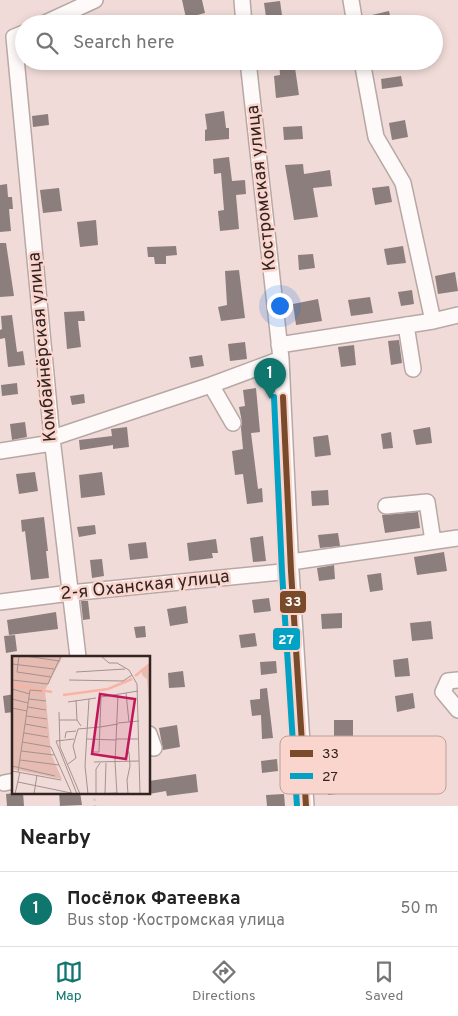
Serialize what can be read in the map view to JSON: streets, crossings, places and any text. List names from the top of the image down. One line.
{"streets":{"street":["Костромская улица","Комбайнёрская улица","2-я Оханская улица"]},"crossings":[["Костромская улица","2-я Оханская улица"],["Комбайнёрская улица","2-я Оханская улица"]],"lines":["transit line 33","transit line 27"],"legend":["33","27"],"page":{"search":"Search here","pins":"1","heading":"Nearby","list":[{"mark":"1","name":"Посёлок Фатеевка","note":"Bus stop · Костромская улица","value":"50 m"}],"nav":["Map","Directions","Saved"]}}
